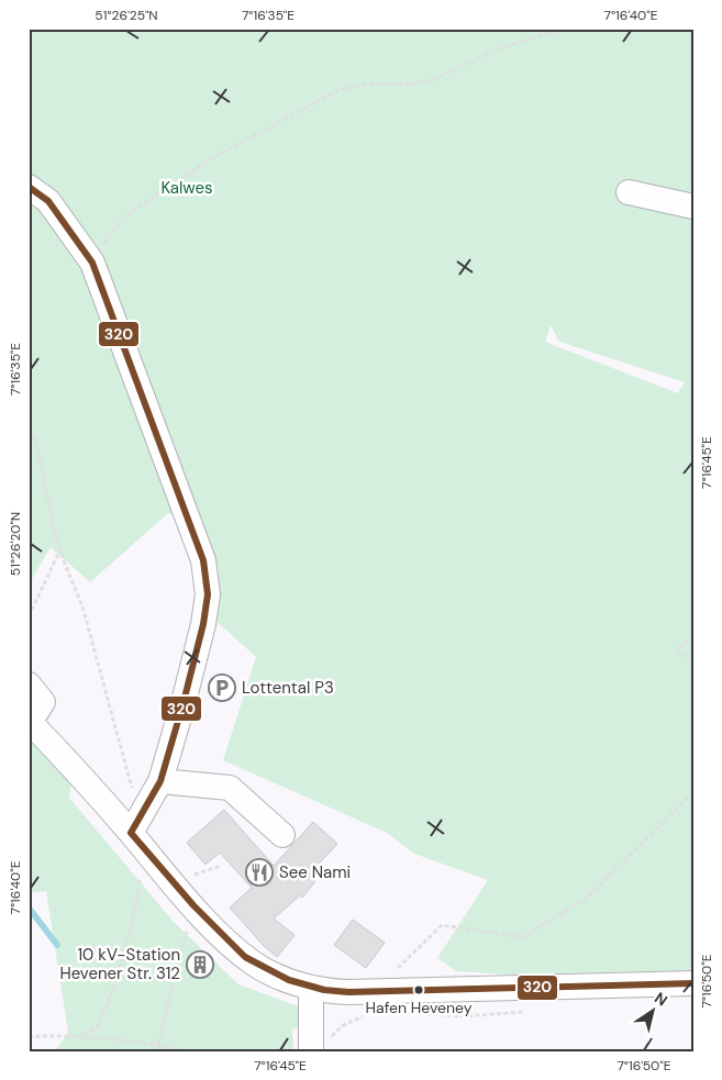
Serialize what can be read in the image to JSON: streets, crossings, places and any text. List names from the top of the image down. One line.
{"parks":["Kalwes"],"places":{"parking":["Lottental P3"],"restaurant":["See Nami"],"building":["10 kV-Station Hevener Str. 312"],"other":["Hafen Heveney"]},"lines":["transit line 320"],"north":"top right","coordinates":["51°26'25\"N","7°16'35\"E","7°16'40\"E","7°16'45\"E","51°26'20\"N","7°16'50\"E"]}
